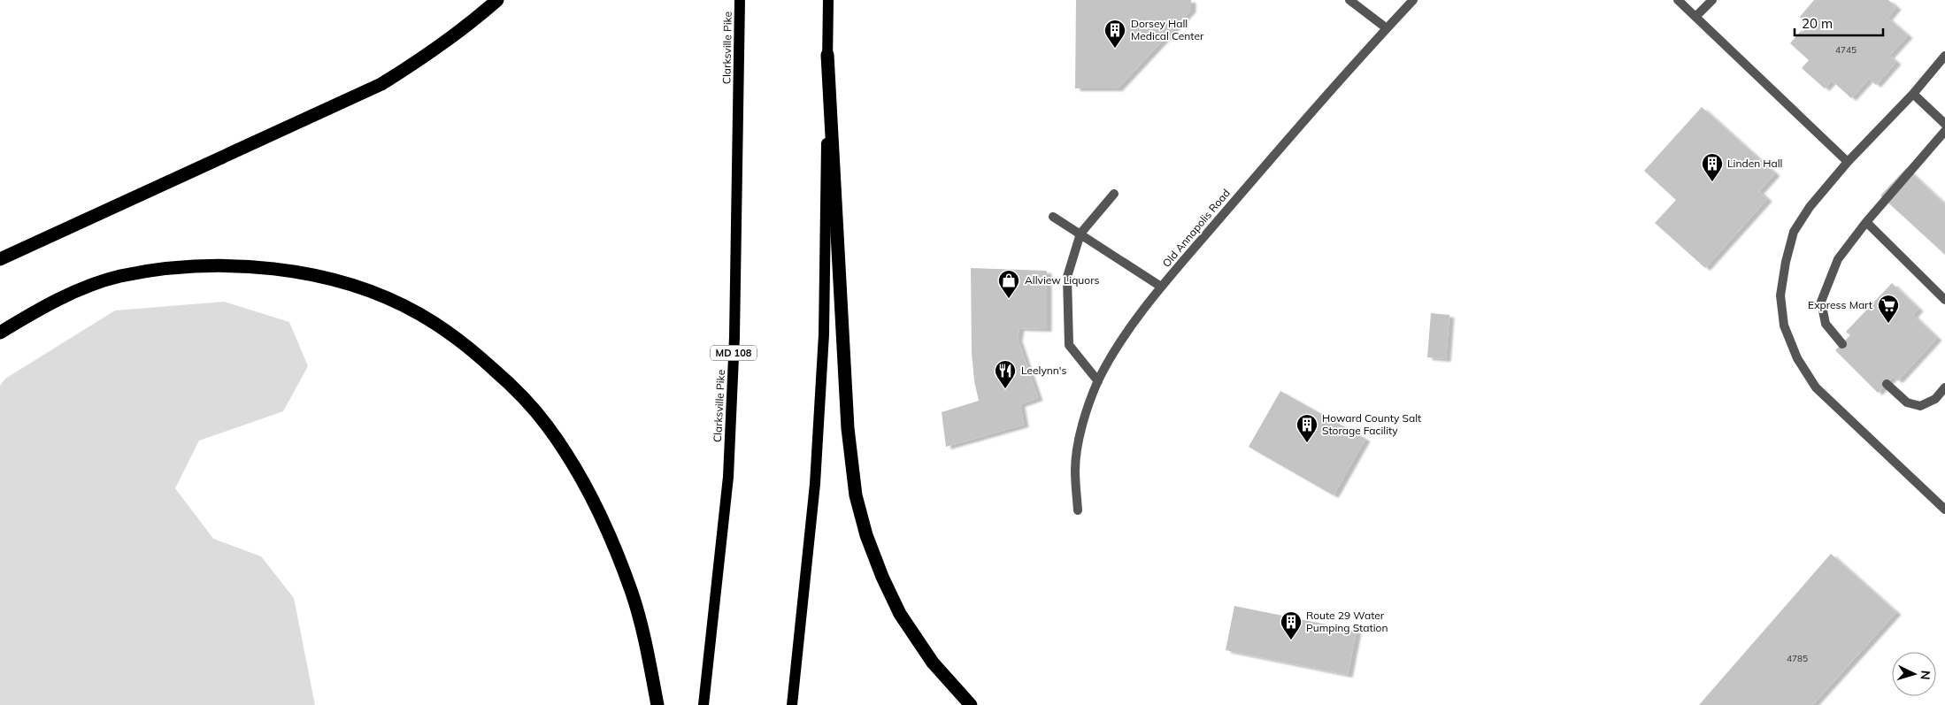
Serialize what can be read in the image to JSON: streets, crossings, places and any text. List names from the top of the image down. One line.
{"streets":{"main road":["Clarksville Pike","MD 108"],"street":["Old Annapolis Road"]},"places":{"building":["Dorsey Hall Medical Center","Linden Hall","Howard County Salt Storage Facility","Route 29 Water Pumping Station"],"shop":["Allview Liquors"],"supermarket":["Express Mart"],"restaurant":["Leelynn's"]},"house_numbers":["4745","4785"],"scale_bar":"20 m","north":"right"}
